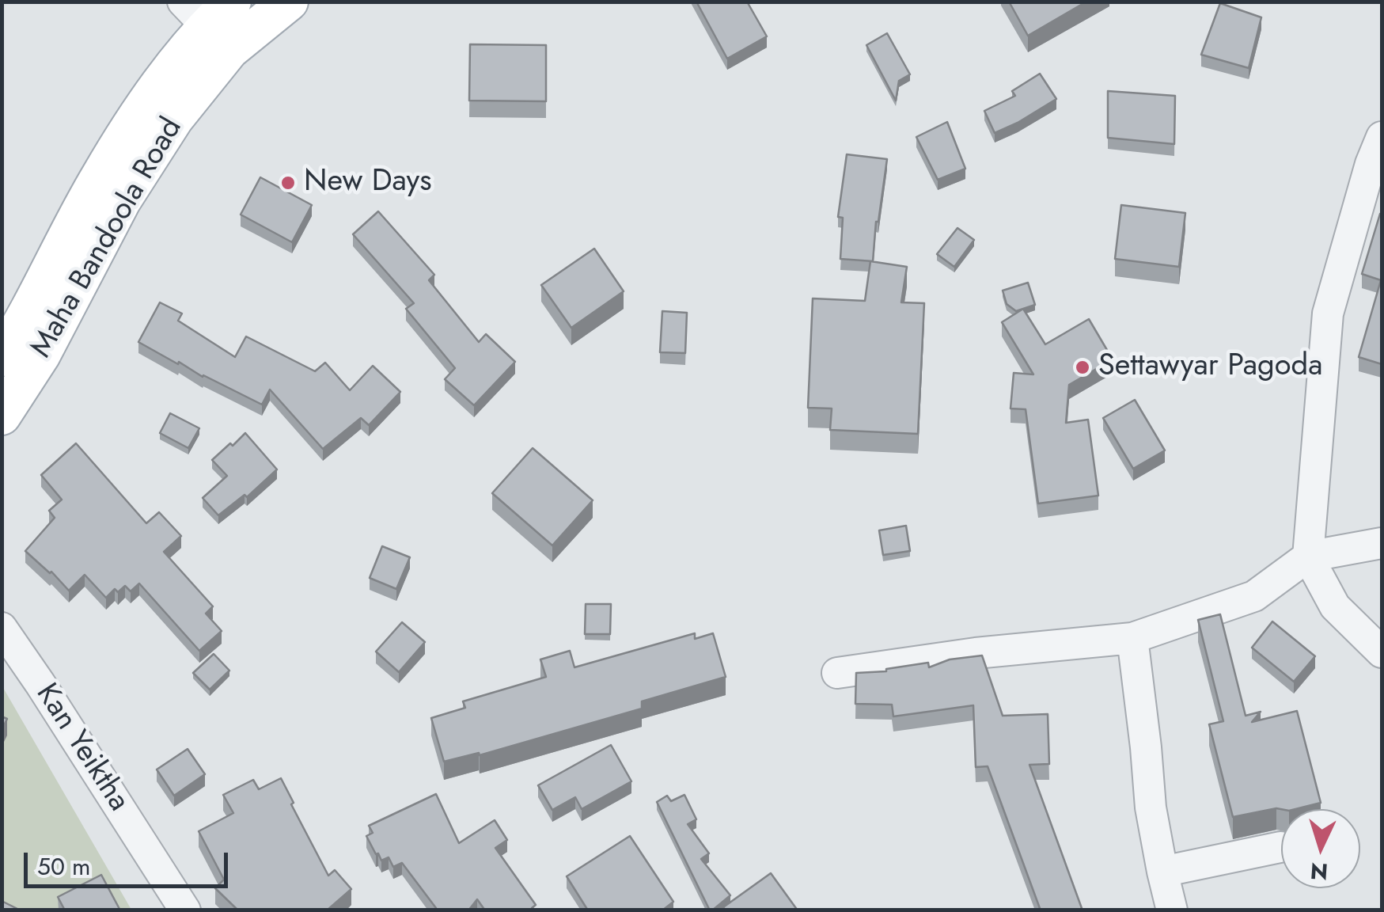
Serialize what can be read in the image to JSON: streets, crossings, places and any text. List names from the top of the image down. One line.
{"streets":{"main road":["Maha Bandoola Road"],"street":["Kan Yeiktha"]},"places":["New Days","Settawyar Pagoda"],"scale_bar":"50 m","north":"bottom"}
